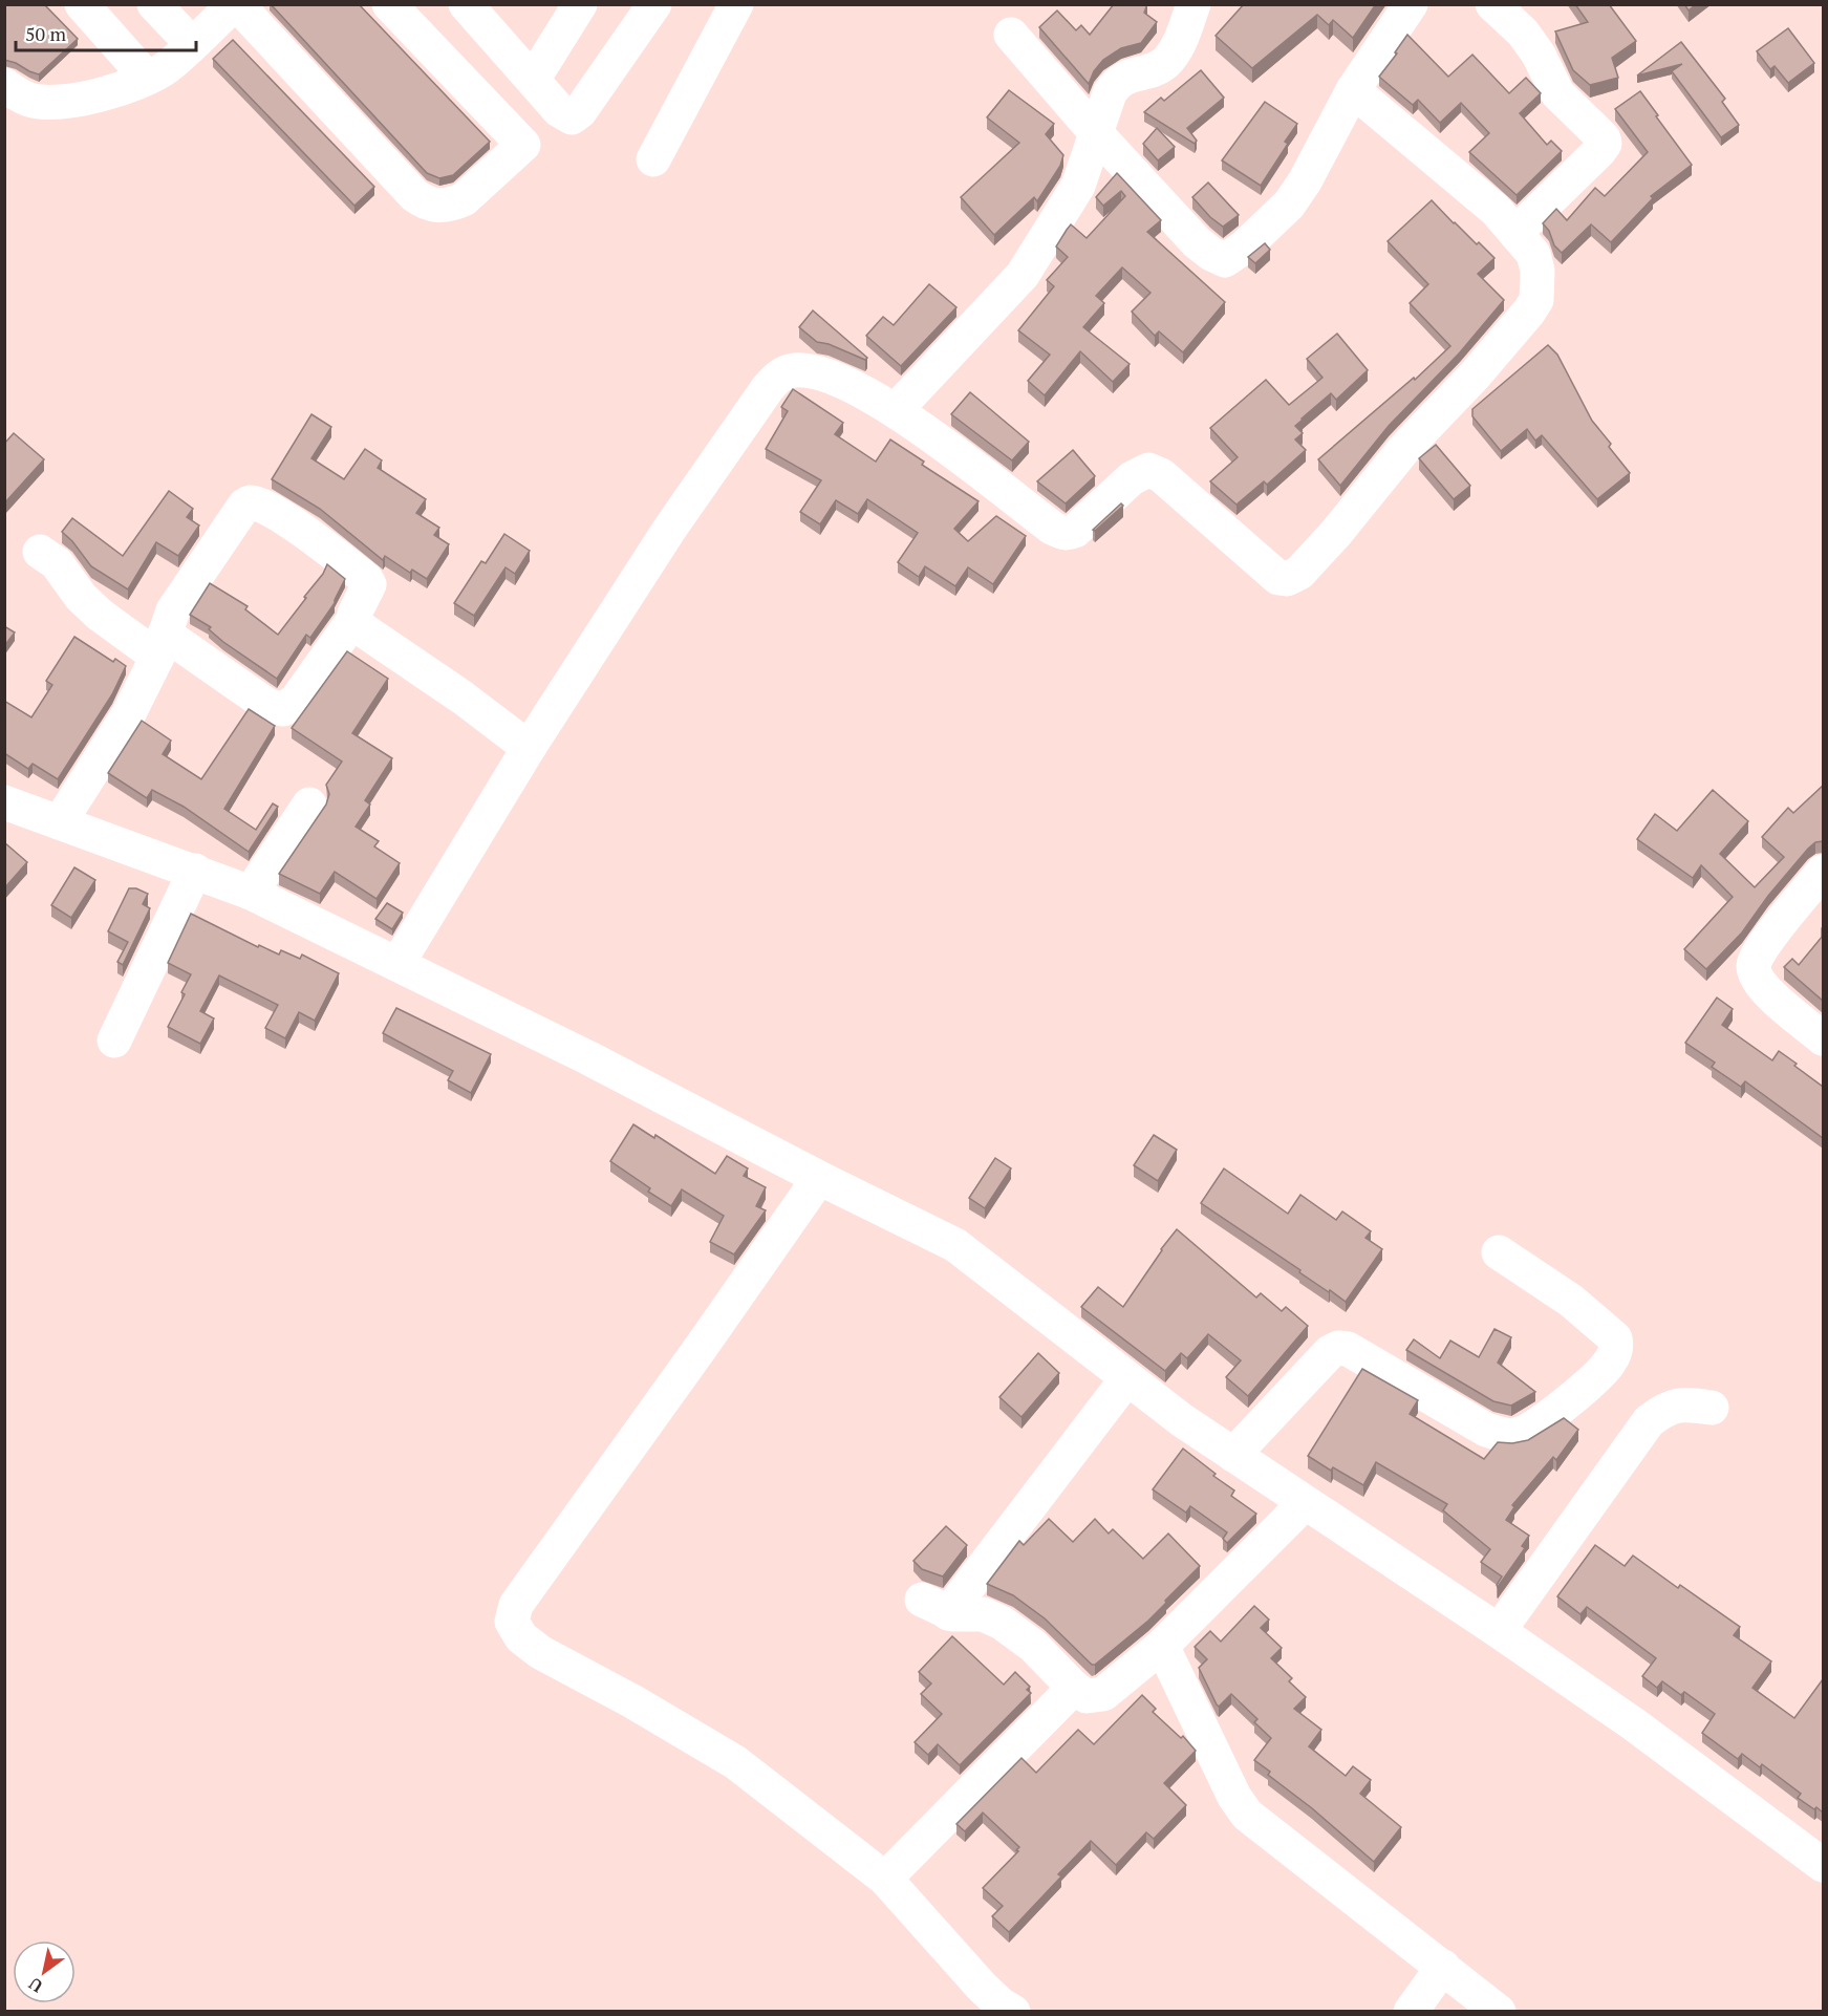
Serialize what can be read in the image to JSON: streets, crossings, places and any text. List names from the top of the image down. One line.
{"scale_bar":"50 m","north":"bottom left"}
